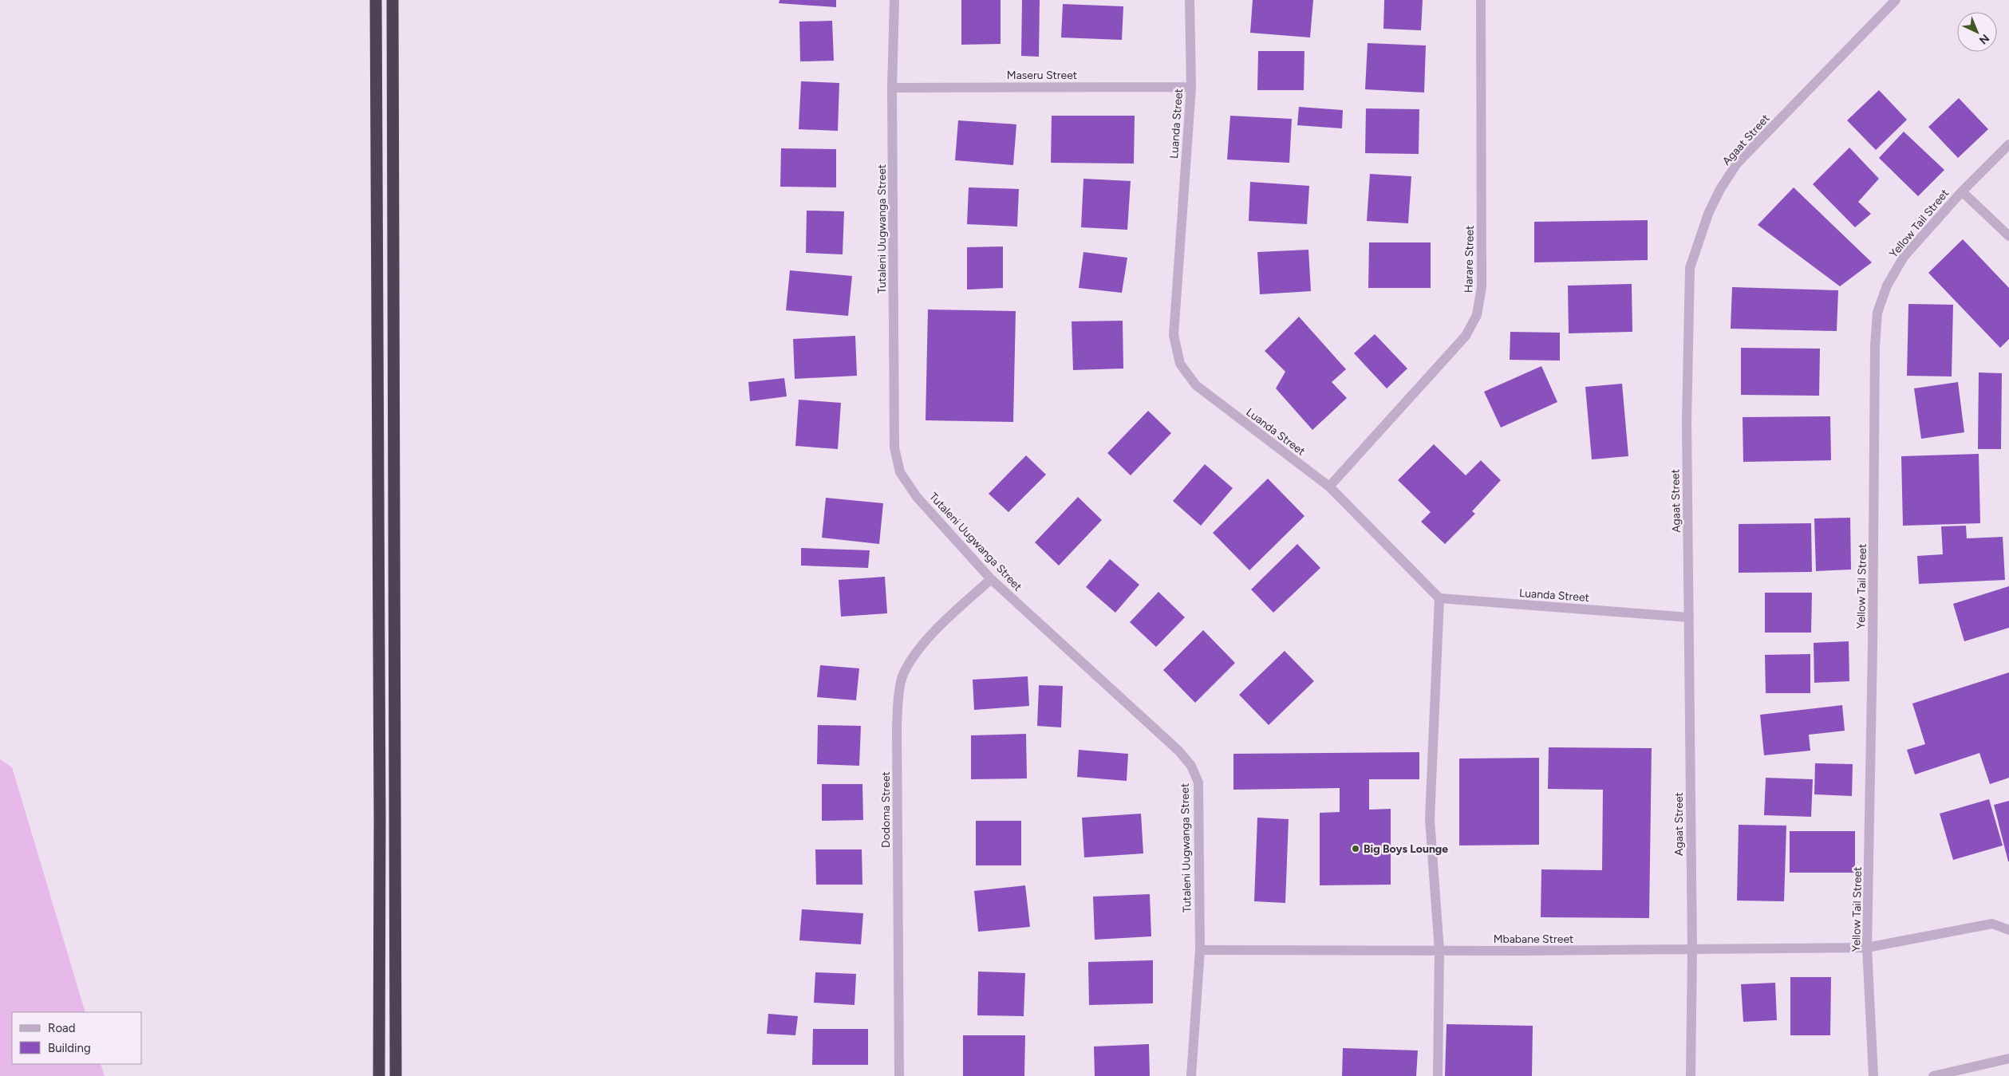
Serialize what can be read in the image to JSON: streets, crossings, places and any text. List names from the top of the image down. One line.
{"streets":{"street":["Maseru Street","Luanda Street","Agaat Street","Yellow Tail Street","Tutaleni Uugwanga Street","Harare Street","Dodoma Street","Mbabane Street"]},"crossings":[["Maseru Street","Luanda Street"],["Maseru Street","Tutaleni Uugwanga Street"],["Luanda Street","Agaat Street"],["Luanda Street","Harare Street"],["Agaat Street","Mbabane Street"],["Yellow Tail Street","Mbabane Street"],["Tutaleni Uugwanga Street","Dodoma Street"],["Tutaleni Uugwanga Street","Mbabane Street"]],"places":["Big Boys Lounge"],"legend":["Road","Building"],"north":"bottom right"}
